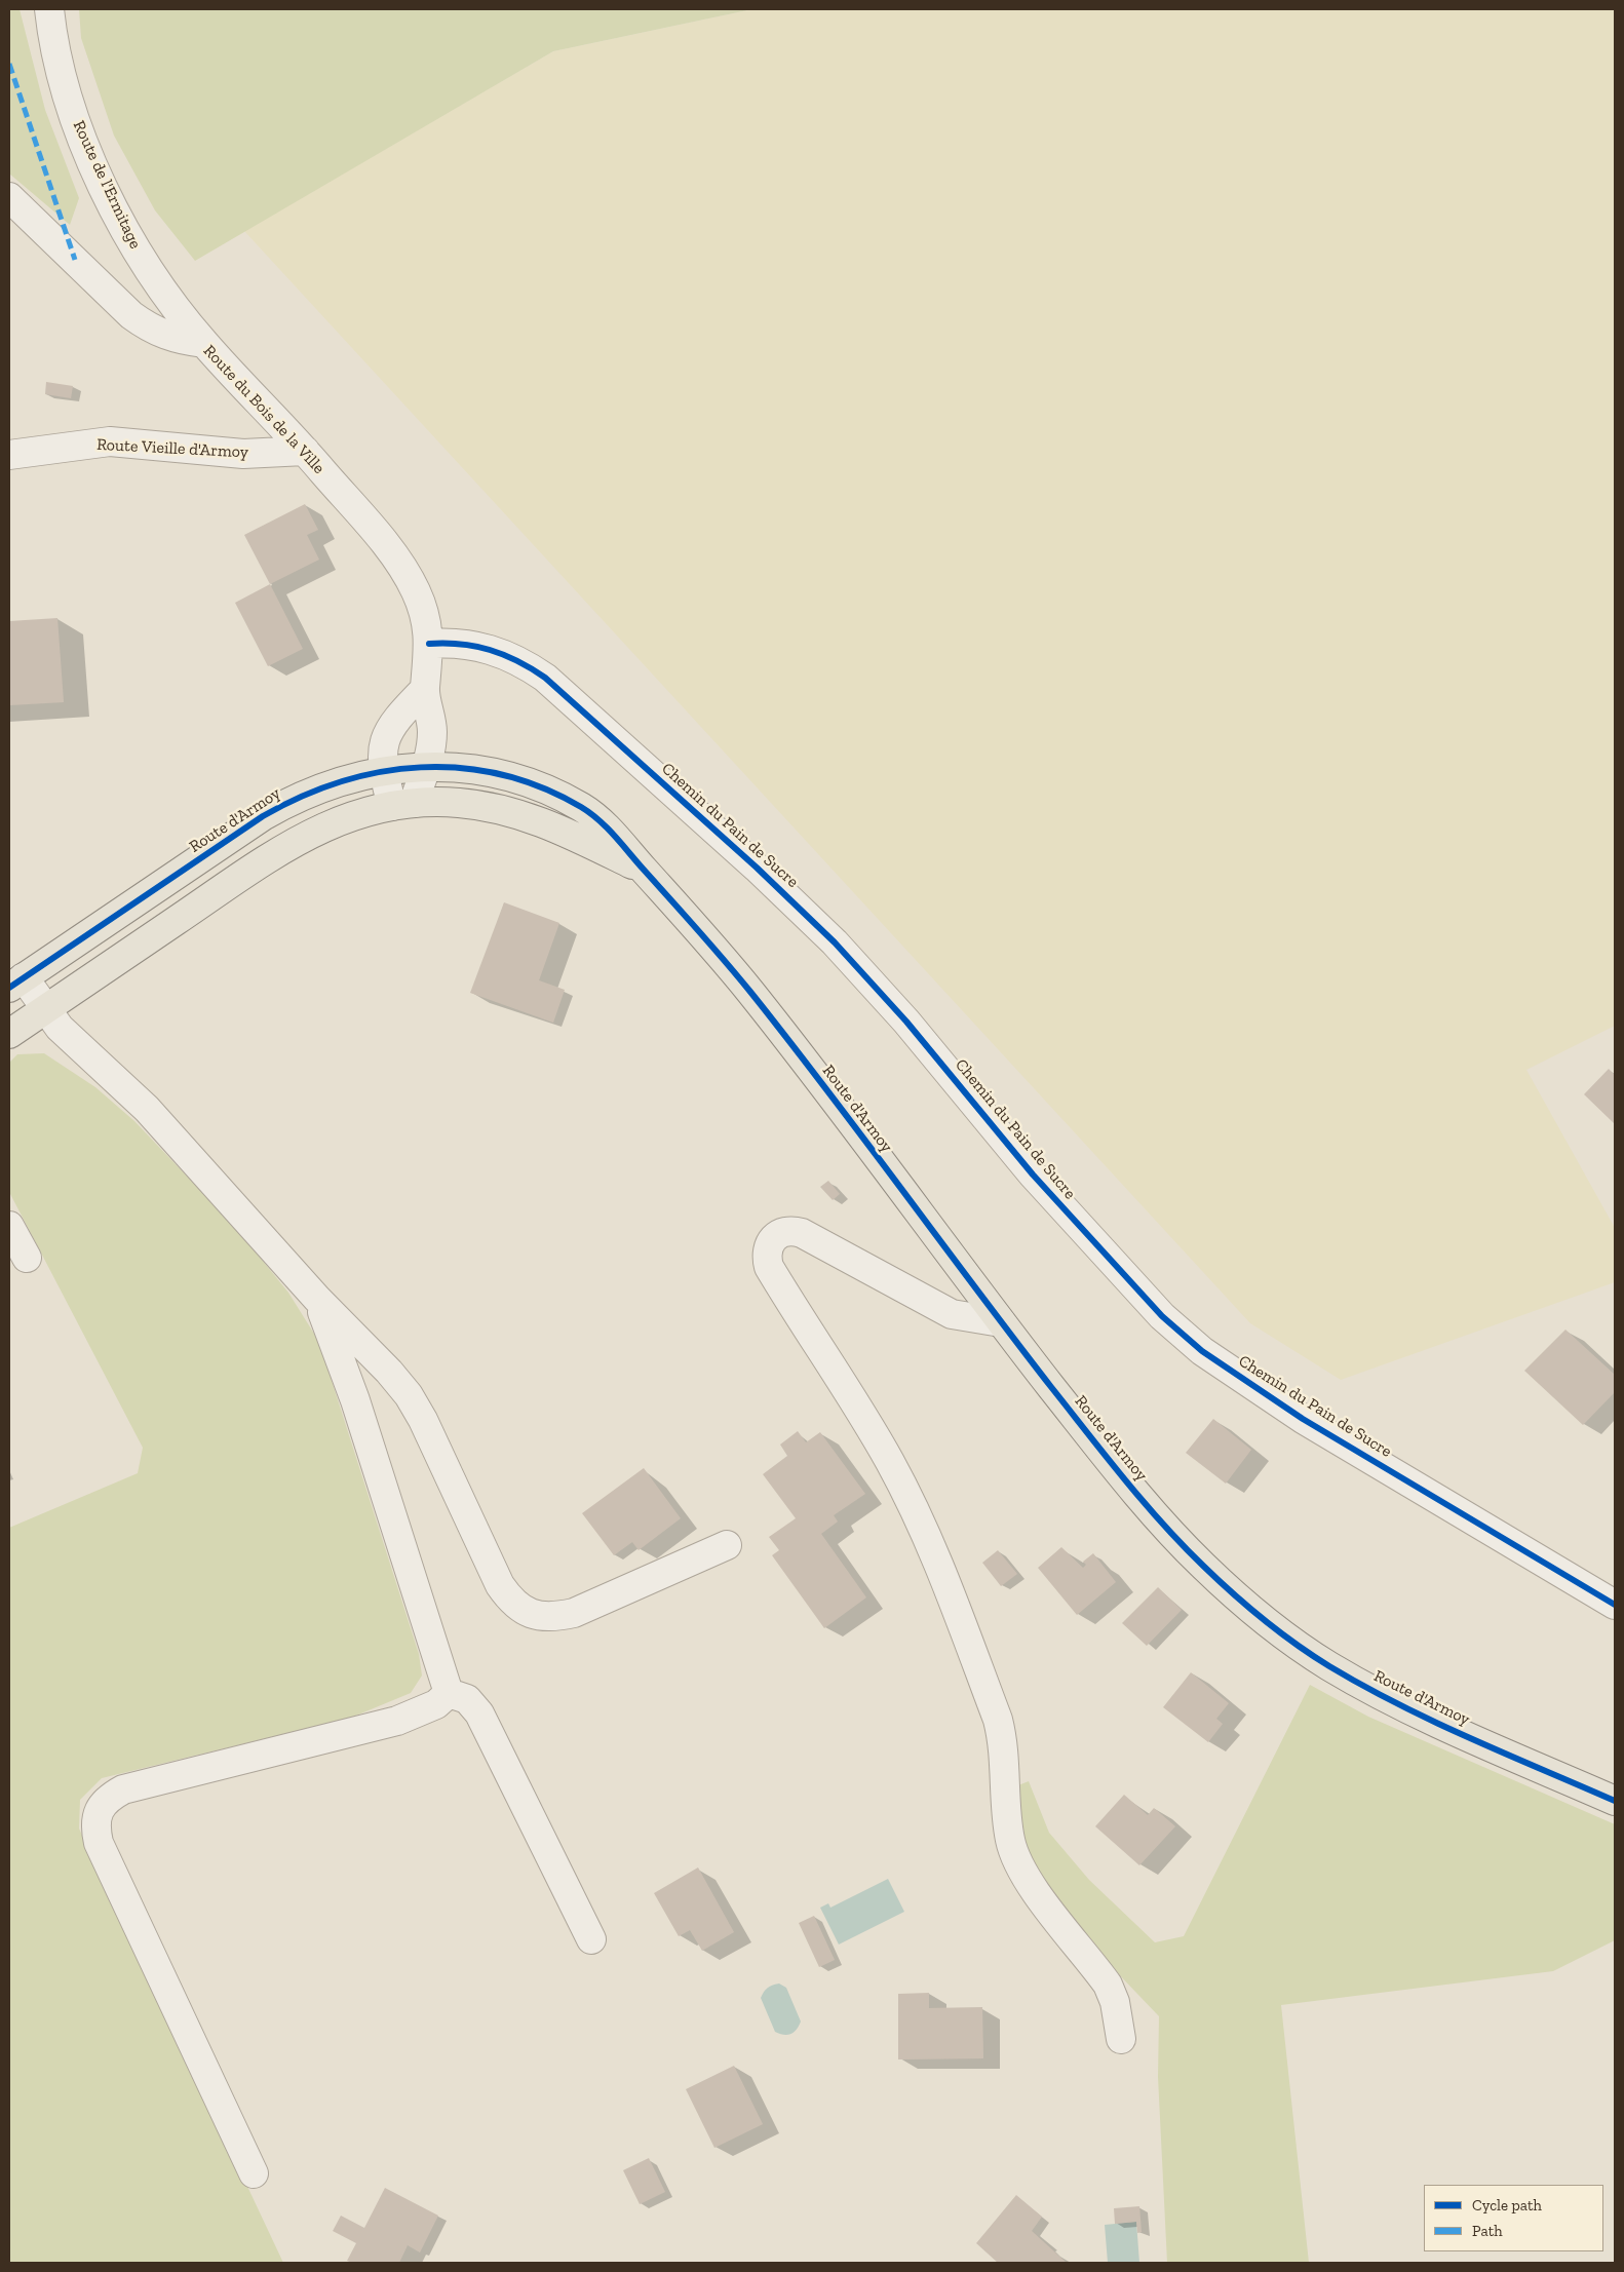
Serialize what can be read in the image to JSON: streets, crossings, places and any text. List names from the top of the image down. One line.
{"streets":{"main road":["Route d'Armoy"],"street":["Route de l'Ermitage","Route du Bois de la Ville","Route Vieille d'Armoy","Chemin du Pain de Sucre"]},"crossings":[["Route de l'Ermitage","Route du Bois de la Ville"],["Route du Bois de la Ville","Route Vieille d'Armoy"],["Route du Bois de la Ville","Route d'Armoy"],["Route du Bois de la Ville","Chemin du Pain de Sucre"]],"legend":["Cycle path","Path"]}
